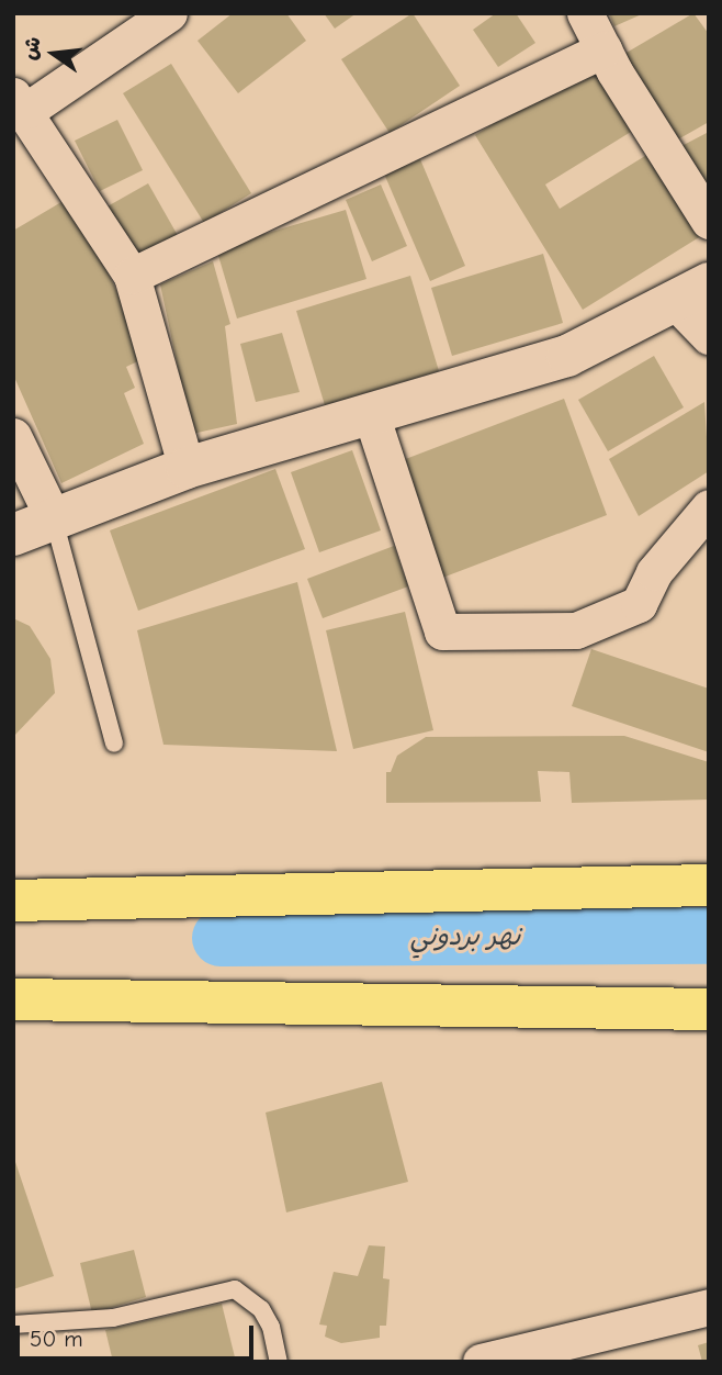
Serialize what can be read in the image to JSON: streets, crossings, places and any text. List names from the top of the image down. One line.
{"water":["نهر بردوني"],"scale_bar":"50 m","north":"left"}
